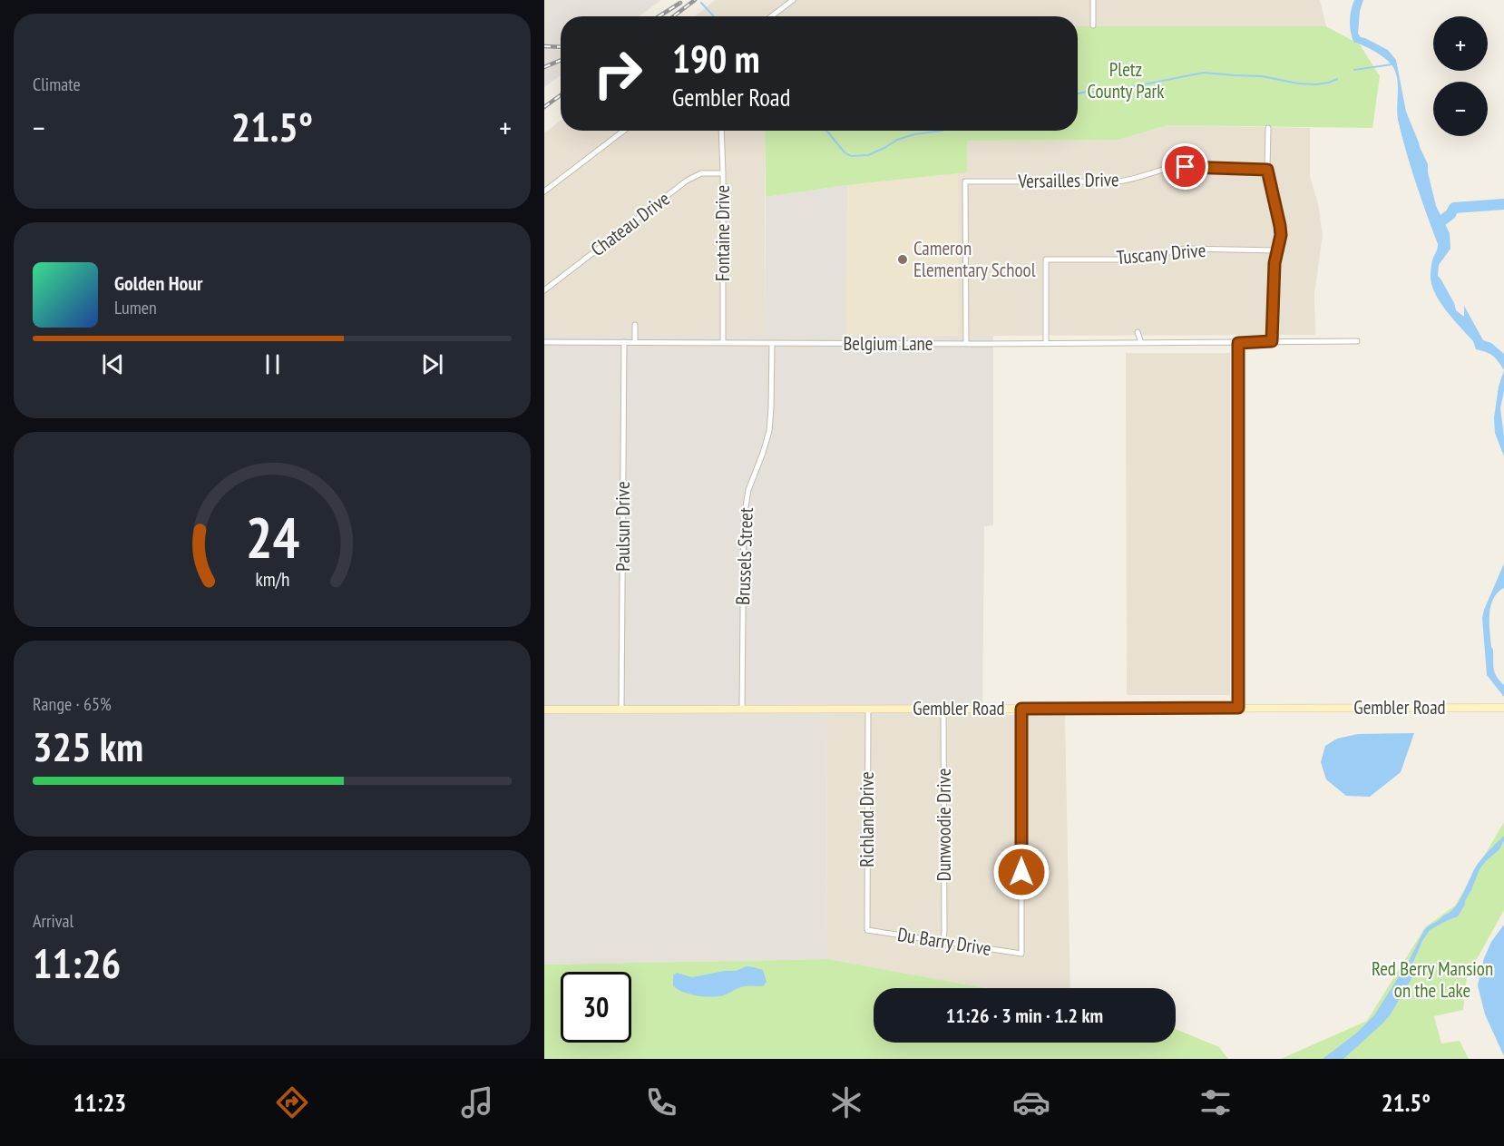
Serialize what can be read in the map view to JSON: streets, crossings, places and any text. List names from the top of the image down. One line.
{"streets":{"main road":["Gembler Road"],"street":["Versailles Drive","Chateau Drive","Fontaine Drive","Tuscany Drive","Belgium Lane","Paulsun Drive","Brussels Street","Richland Drive","Dunwoodie Drive","Du Barry Drive"]},"crossings":[["Versailles Drive","Belgium Lane"],["Chateau Drive","Fontaine Drive"],["Fontaine Drive","Belgium Lane"],["Tuscany Drive","Belgium Lane"],["Belgium Lane","Paulsun Drive"],["Belgium Lane","Brussels Street"],["Paulsun Drive","Gembler Road"],["Brussels Street","Gembler Road"],["Gembler Road","Richland Drive"],["Gembler Road","Dunwoodie Drive"],["Gembler Road","Du Barry Drive"],["Richland Drive","Du Barry Drive"],["Dunwoodie Drive","Du Barry Drive"]],"parks":["Pletz County Park","Red Berry Mansion on the Lake"],"places":["Cameron Elementary School"],"page":{"tile":["Climate",["Range · 65%","325 km"],["Arrival","11:26"]],"map_buttons":["+","−"],"turn":["190 m","Gembler Road"],"heat":["−","21.5°","+"],"song":["Golden Hour","Lumen"],"limit":"30","trip":"11:26 · 3 min · 1.2 km","tabs":["11:23","21.5°"],"gauge":["24","km/h"]}}
